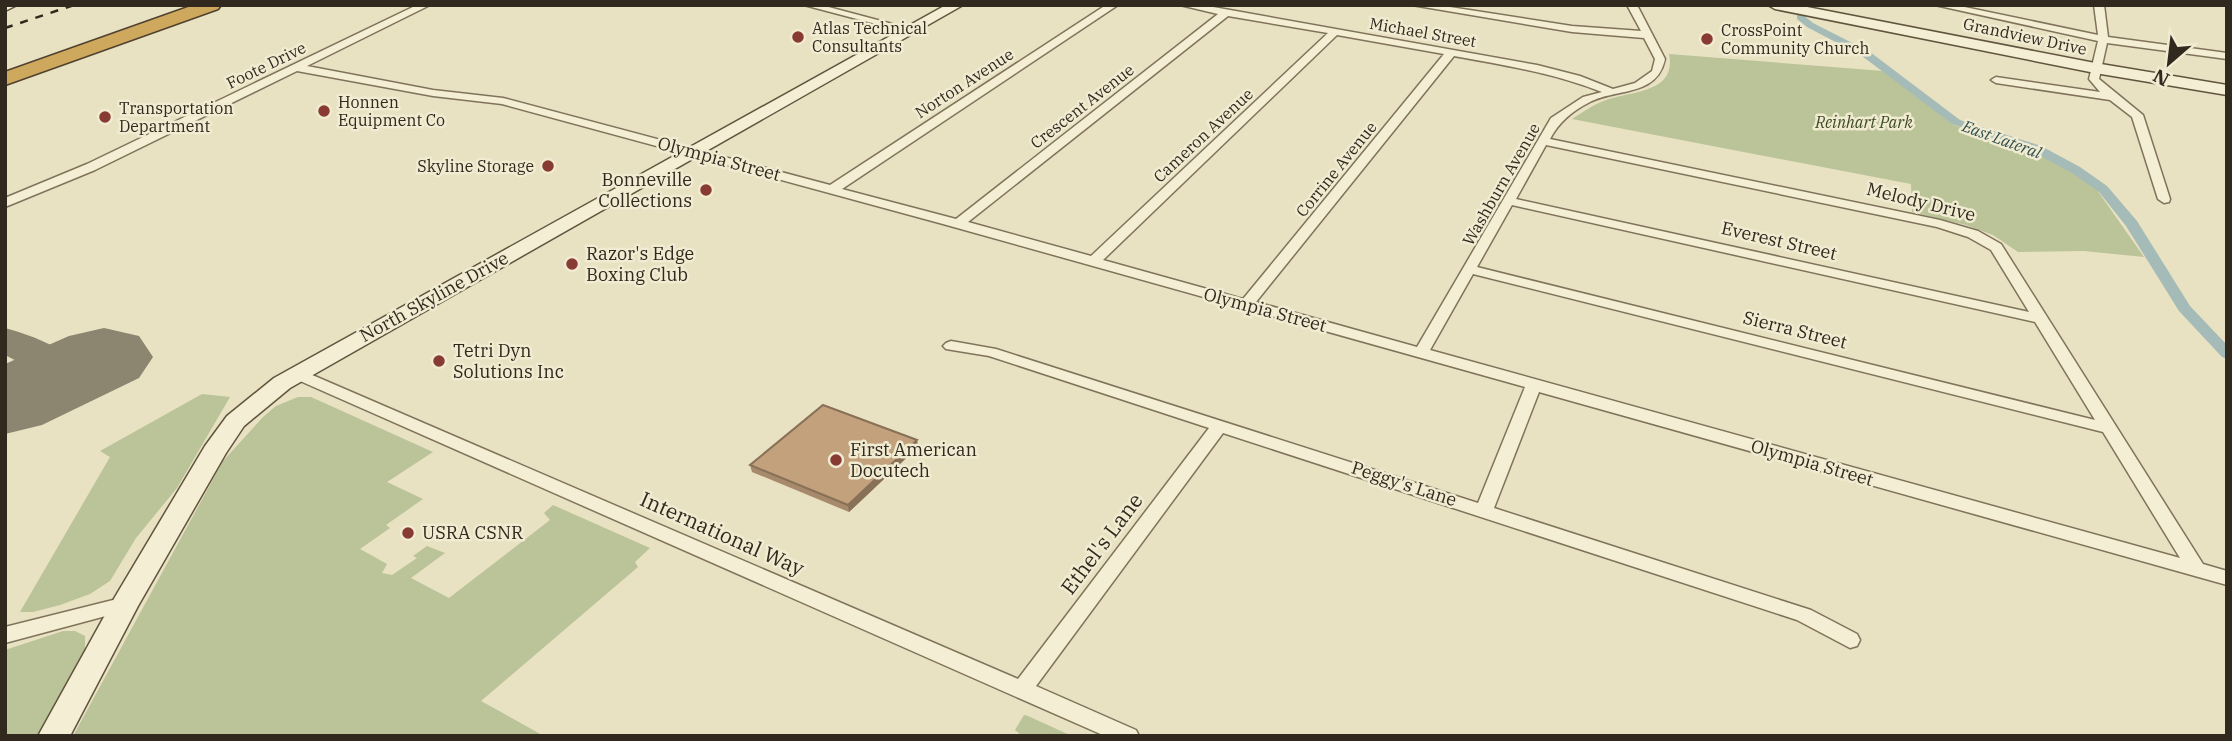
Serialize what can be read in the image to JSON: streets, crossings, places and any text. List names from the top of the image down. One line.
{"streets":{"main road":["North Skyline Drive"],"street":["Michael Street","Grandview Drive","Foote Drive","Norton Avenue","Crescent Avenue","Cameron Avenue","Olympia Street","Corrine Avenue","Washburn Avenue","Melody Drive","Everest Street","Sierra Street","Peggy's Lane","International Way","Ethel's Lane"]},"crossings":[["Michael Street","Crescent Avenue"],["Michael Street","Cameron Avenue"],["Michael Street","Corrine Avenue"],["Michael Street","Washburn Avenue"],["Foote Drive","Olympia Street"],["Norton Avenue","Olympia Street"],["Crescent Avenue","Olympia Street"],["Cameron Avenue","Olympia Street"],["Olympia Street","Corrine Avenue"],["Olympia Street","Washburn Avenue"],["Olympia Street","Melody Drive"],["Olympia Street","North Skyline Drive"],["Washburn Avenue","Melody Drive"],["Washburn Avenue","Everest Street"],["Washburn Avenue","Sierra Street"],["Melody Drive","Everest Street"],["Melody Drive","Sierra Street"],["North Skyline Drive","International Way"],["Peggy's Lane","Ethel's Lane"],["International Way","Ethel's Lane"]],"water":["East Lateral"],"parks":["Reinhart Park"],"places":["Atlas Technical Consultants","CrossPoint Community Church","Honnen Equipment Co","Transportation Department","Skyline Storage","Bonneville Collections","Razor's Edge Boxing Club","Tetri Dyn Solutions Inc","First American Docutech","USRA CSNR"],"north":"bottom left"}
